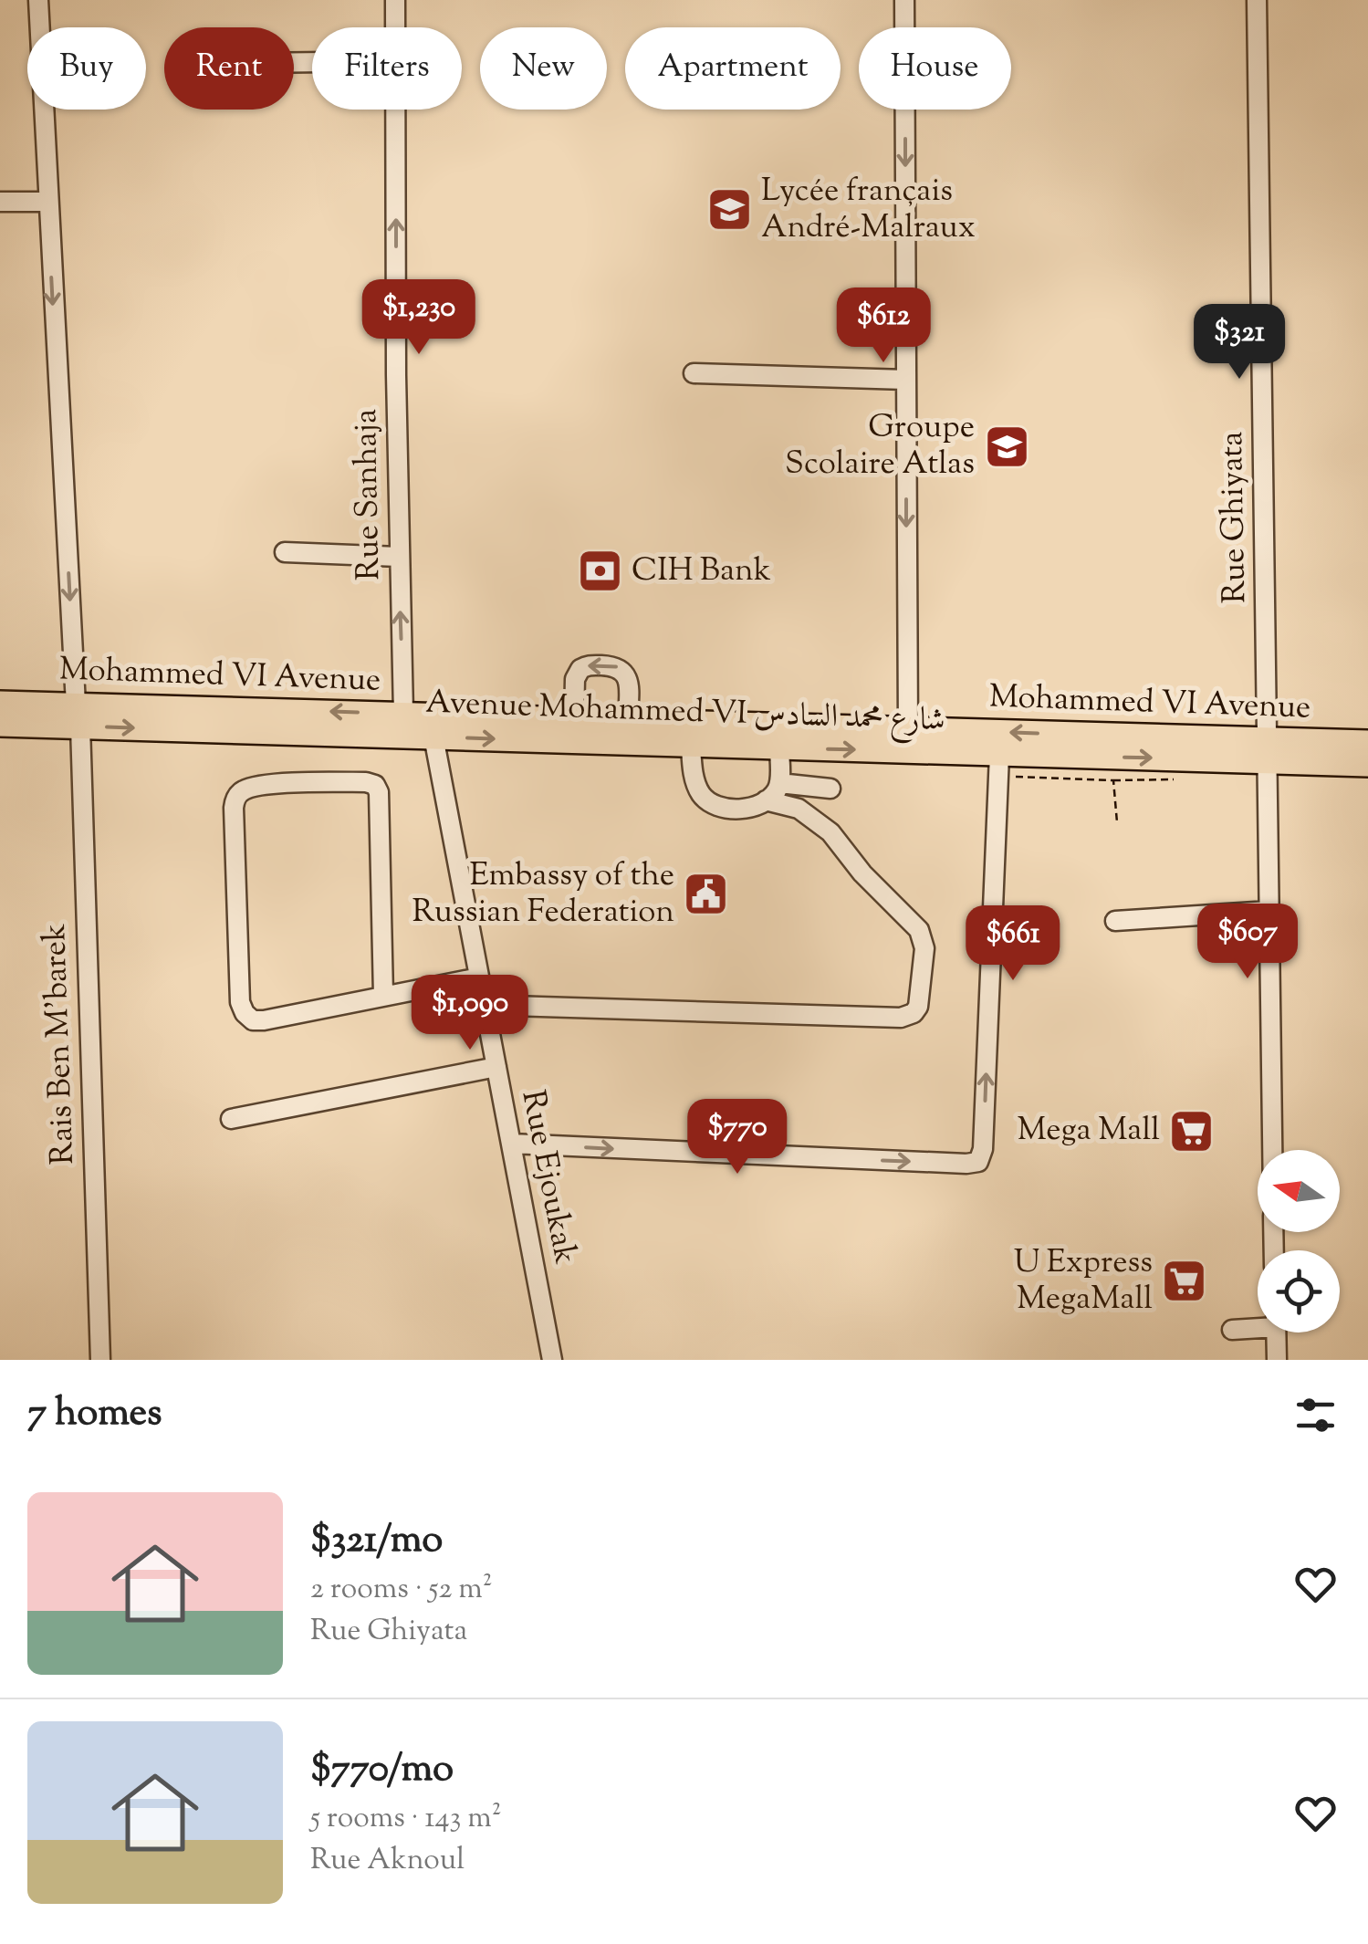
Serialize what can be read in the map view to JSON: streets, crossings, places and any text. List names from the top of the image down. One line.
{"streets":{"main road":["Mohammed VI Avenue","Avenue Mohammed VI شارع محمد السادس"],"street":["Rue Sanhaja","Rue Ghiyata","Rais Ben M’barek","Rue Ejoukak"]},"crossings":[["Rue Sanhaja","Mohammed VI Avenue"],["Rue Ghiyata","Mohammed VI Avenue"],["Rue Ghiyata","Avenue Mohammed VI شارع محمد السادس"],["Mohammed VI Avenue","Avenue Mohammed VI شارع محمد السادس"],["Mohammed VI Avenue","Rais Ben M’barek"],["Avenue Mohammed VI شارع محمد السادس","Rais Ben M’barek"],["Avenue Mohammed VI شارع محمد السادس","Rue Ejoukak"]],"one_way":["Rue Sanhaja","Mohammed VI Avenue","Avenue Mohammed VI شارع محمد السادس","Rais Ben M’barek"],"places":{"school or university":["Lycée français André-Malraux","Groupe Scolaire Atlas"],"bank":["CIH Bank"],"public building":["Embassy of the Russian Federation"],"supermarket":["Mega Mall","U Express MegaMall"]},"north":"left","page":{"chip":["Buy","Rent","Filters","New","Apartment","House"],"price":["$1,230","$612","$321","$607","$661","$1,090","$770"],"heading":"7 homes","list":[{"name":"$321/mo","note":"2 rooms · 52 m² · Rue Ghiyata"},{"name":"$770/mo","note":"5 rooms · 143 m² · Rue Aknoul"}]}}
